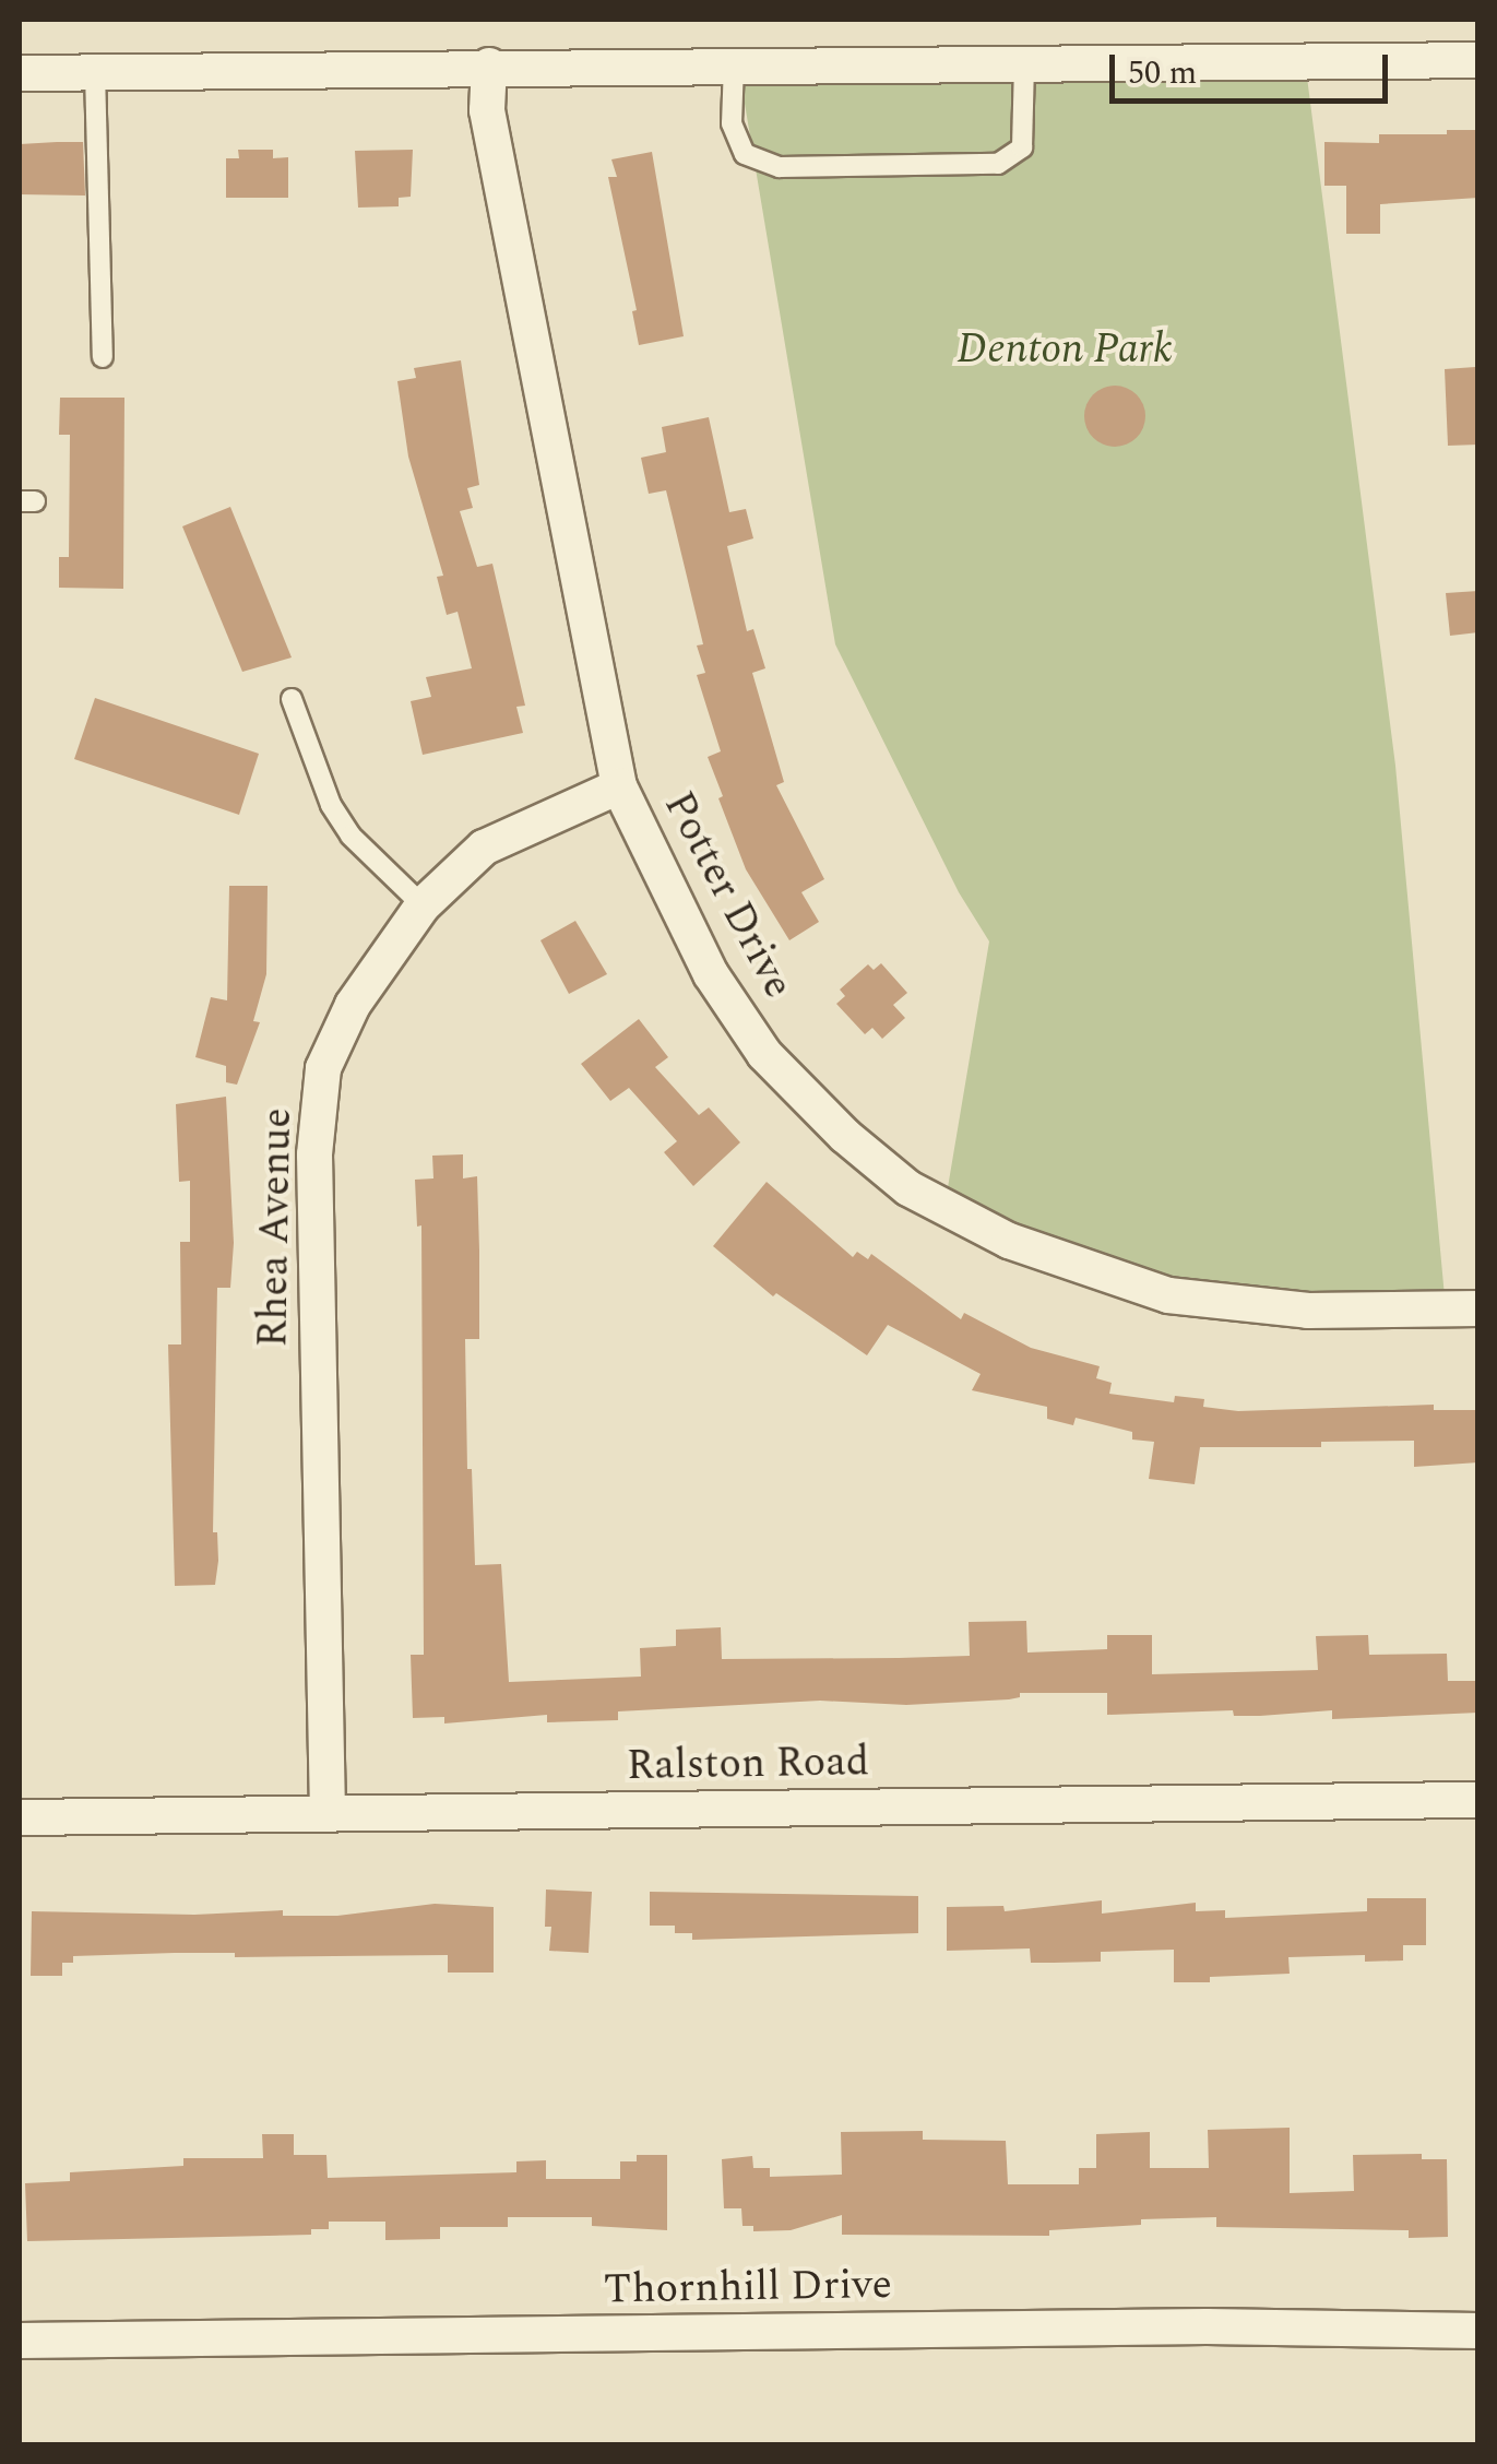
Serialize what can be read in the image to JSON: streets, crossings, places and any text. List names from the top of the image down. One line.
{"streets":{"street":["Potter Drive","Rhea Avenue","Ralston Road","Thornhill Drive"]},"crossings":[["Potter Drive","Rhea Avenue"],["Rhea Avenue","Ralston Road"]],"parks":["Denton Park"],"scale_bar":"50 m"}
